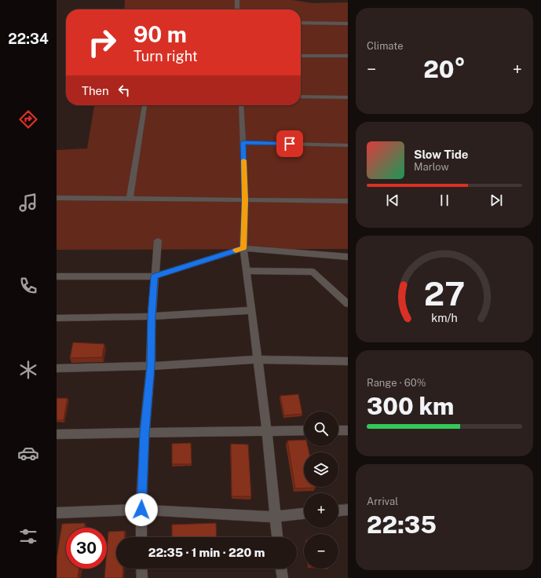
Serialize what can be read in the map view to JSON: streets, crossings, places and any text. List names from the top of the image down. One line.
{"page":{"tabs":"22:34","tile":["Climate",["Range · 60%","300 km"],["Arrival","22:35"]],"turn":["90 m","Turn right"],"heat":["−","20°","+"],"then":"Then","song":["Slow Tide","Marlow"],"map_buttons":["+","−"],"limit":"30","trip":"22:35 · 1 min · 220 m","gauge":["27","km/h"]}}
